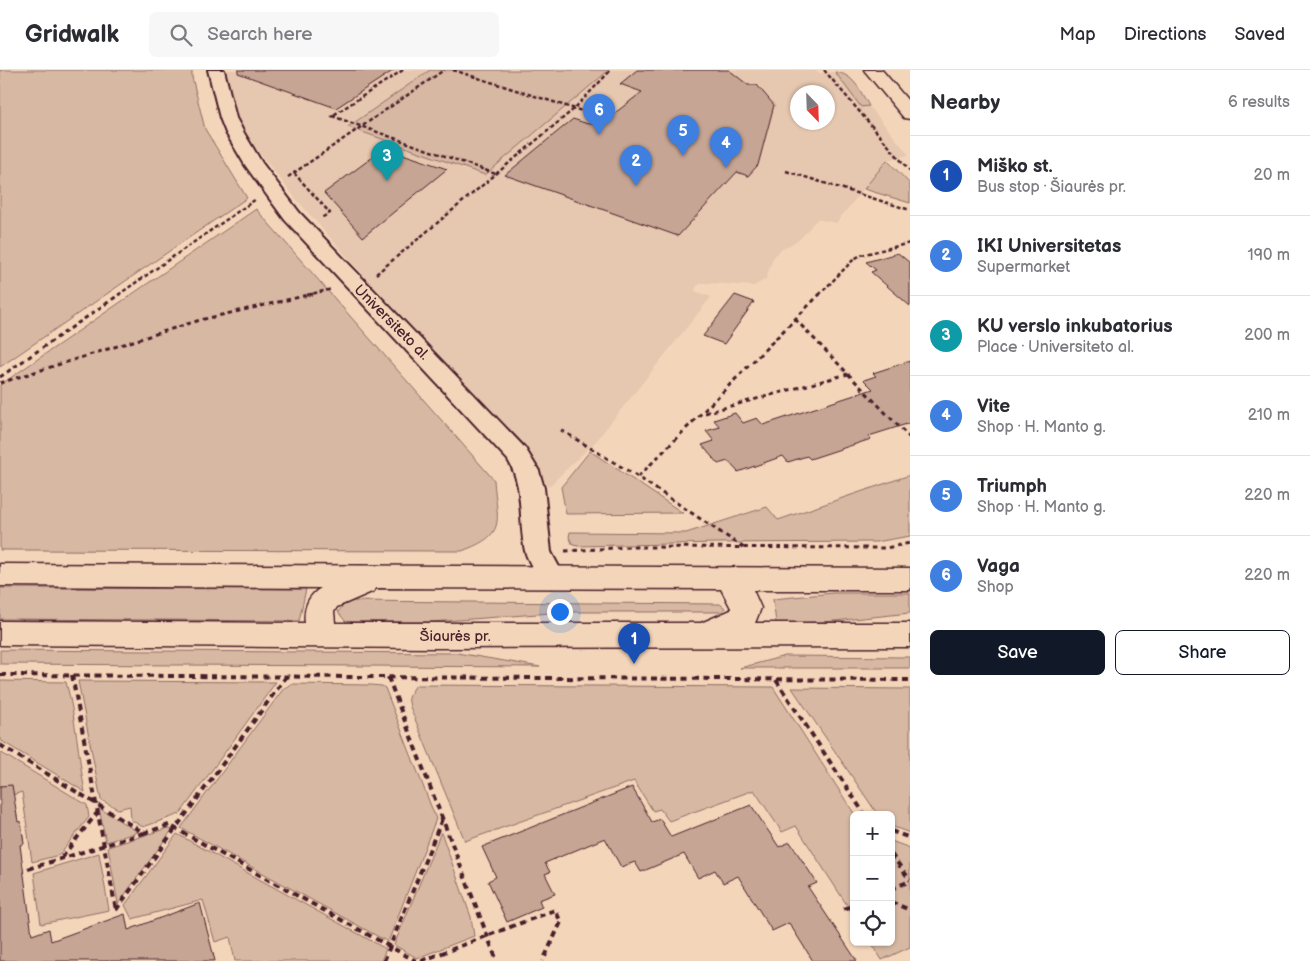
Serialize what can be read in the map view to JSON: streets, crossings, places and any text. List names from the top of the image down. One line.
{"streets":{"main road":["Šiaurės pr."],"street":["Universiteto al."]},"north":"bottom right","page":{"header":"Gridwalk","search":"Search here","nav":["Map","Directions","Saved"],"heading":["Nearby","6 results"],"pins":["6","5","4","3","2","1"],"list":[{"mark":"1","name":"Miško st.","note":"Bus stop · Šiaurės pr.","value":"20 m"},{"mark":"2","name":"IKI Universitetas","note":"Supermarket","value":"190 m"},{"mark":"3","name":"KU verslo inkubatorius","note":"Place · Universiteto al.","value":"200 m"},{"mark":"4","name":"Vite","note":"Shop · H. Manto g.","value":"210 m"},{"mark":"5","name":"Triumph","note":"Shop · H. Manto g.","value":"220 m"},{"mark":"6","name":"Vaga","note":"Shop","value":"220 m"}],"buttons":["Save","Share"],"map_buttons":["+","−"]}}
